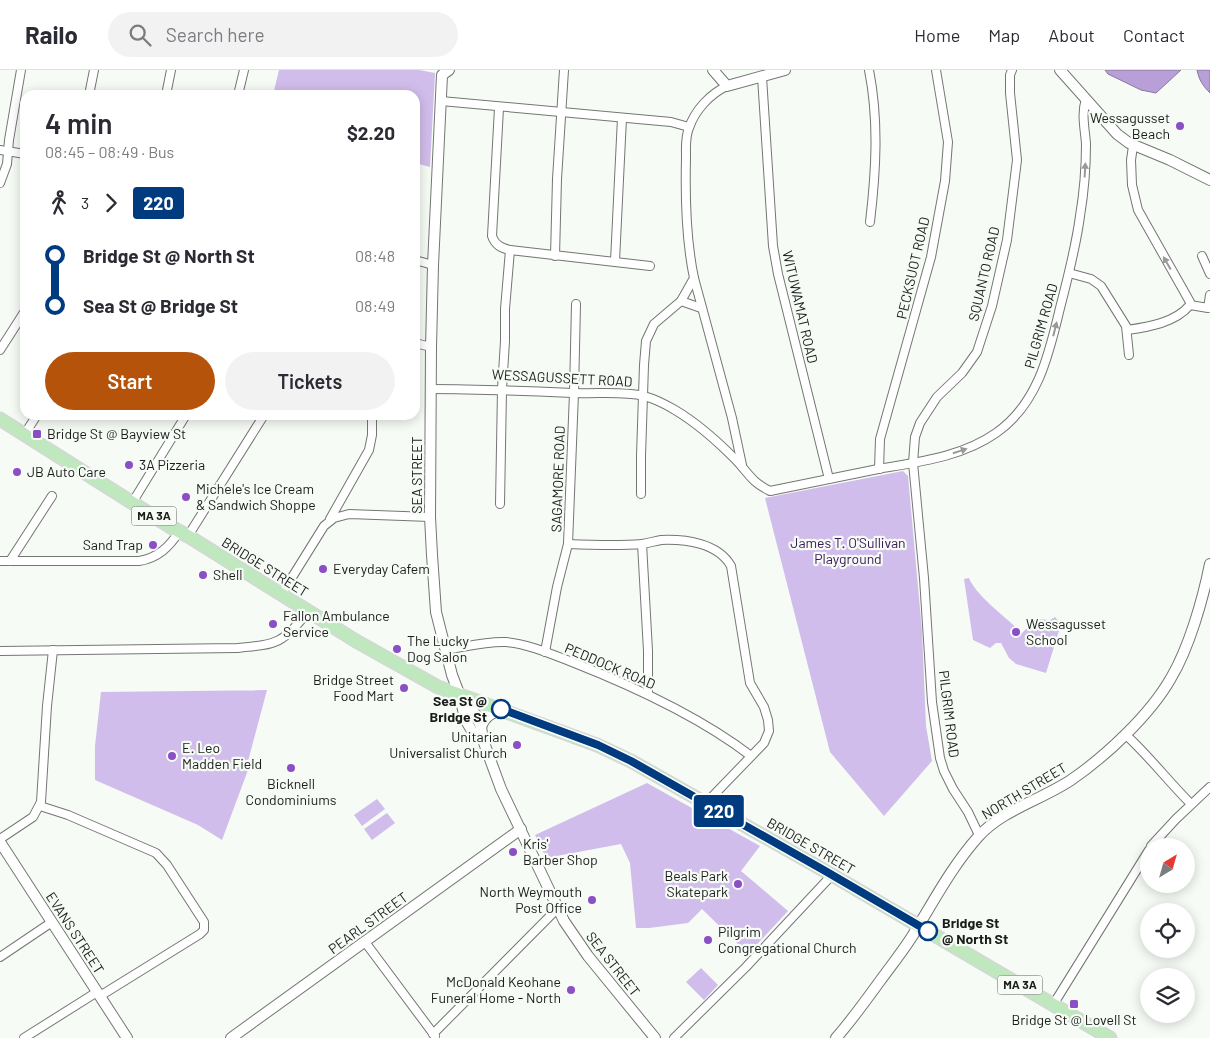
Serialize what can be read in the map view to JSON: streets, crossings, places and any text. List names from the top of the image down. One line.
{"streets":{"main road":["MA 3A","BRIDGE STREET"],"street":["PECKSUOT ROAD","SQUANTO ROAD","WITUWAMAT ROAD","PILGRIM ROAD","WESSAGUSSETT ROAD","SEA STREET","SAGAMORE ROAD","PEDDOCK ROAD","NORTH STREET","PEARL STREET","EVANS STREET"]},"crossings":[["SQUANTO ROAD","PILGRIM ROAD"],["PILGRIM ROAD","NORTH STREET"],["WESSAGUSSETT ROAD","SEA STREET"],["WESSAGUSSETT ROAD","SAGAMORE ROAD"],["SEA STREET","BRIDGE STREET"],["SEA STREET","PEDDOCK ROAD"],["SEA STREET","PEARL STREET"],["SAGAMORE ROAD","PEDDOCK ROAD"],["BRIDGE STREET","NORTH STREET"]],"one_way":["PILGRIM ROAD"],"parks":["James T. O'Sullivan Playground"],"places":{"other":["Wessagusset Beach","3A Pizzeria","JB Auto Care","Michele's Ice Cream & Sandwich Shoppe","Sand Trap","Everyday Cafem","Shell","Fallon Ambulance Service","Wessagusset School","The Lucky Dog Salon","Bridge Street Food Mart","Sea St @ Bridge St","Unitarian Universalist Church","E. Leo Madden Field","Bicknell Condominiums","Kris' Barber Shop","Beals Park Skatepark","North Weymouth Post Office","Bridge St @ North St","Pilgrim Congregational Church","McDonald Keohane Funeral Home - North"],"transit":["Bridge St @ Bayview St","Bridge St @ Lovell St"]},"lines":["bus line 220"],"north":"top right","page":{"header":"Railo","search":"Search here","nav":["Home","Map","About","Contact"],"on_map":"220","heading":["4 min","08:45 – 08:49 · Bus","$2.20"],"legs":["3","220"],"list":[{"name":"Bridge St @ North St","value":"08:48"},{"name":"Sea St @ Bridge St","value":"08:49"}],"buttons":["Start","Tickets"]}}
